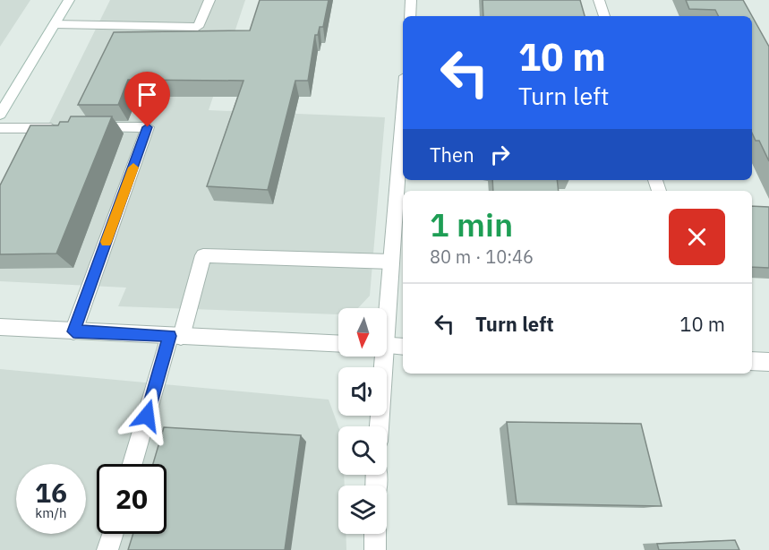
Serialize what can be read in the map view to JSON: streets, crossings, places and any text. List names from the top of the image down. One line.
{"north":"bottom","page":{"turn":["10 m","Turn left"],"then":"Then","heading":["1 min","80 m · 10:46"],"list":[{"name":"Turn left","value":"10 m"}],"speed":"16 km/h","limit":"20"}}
